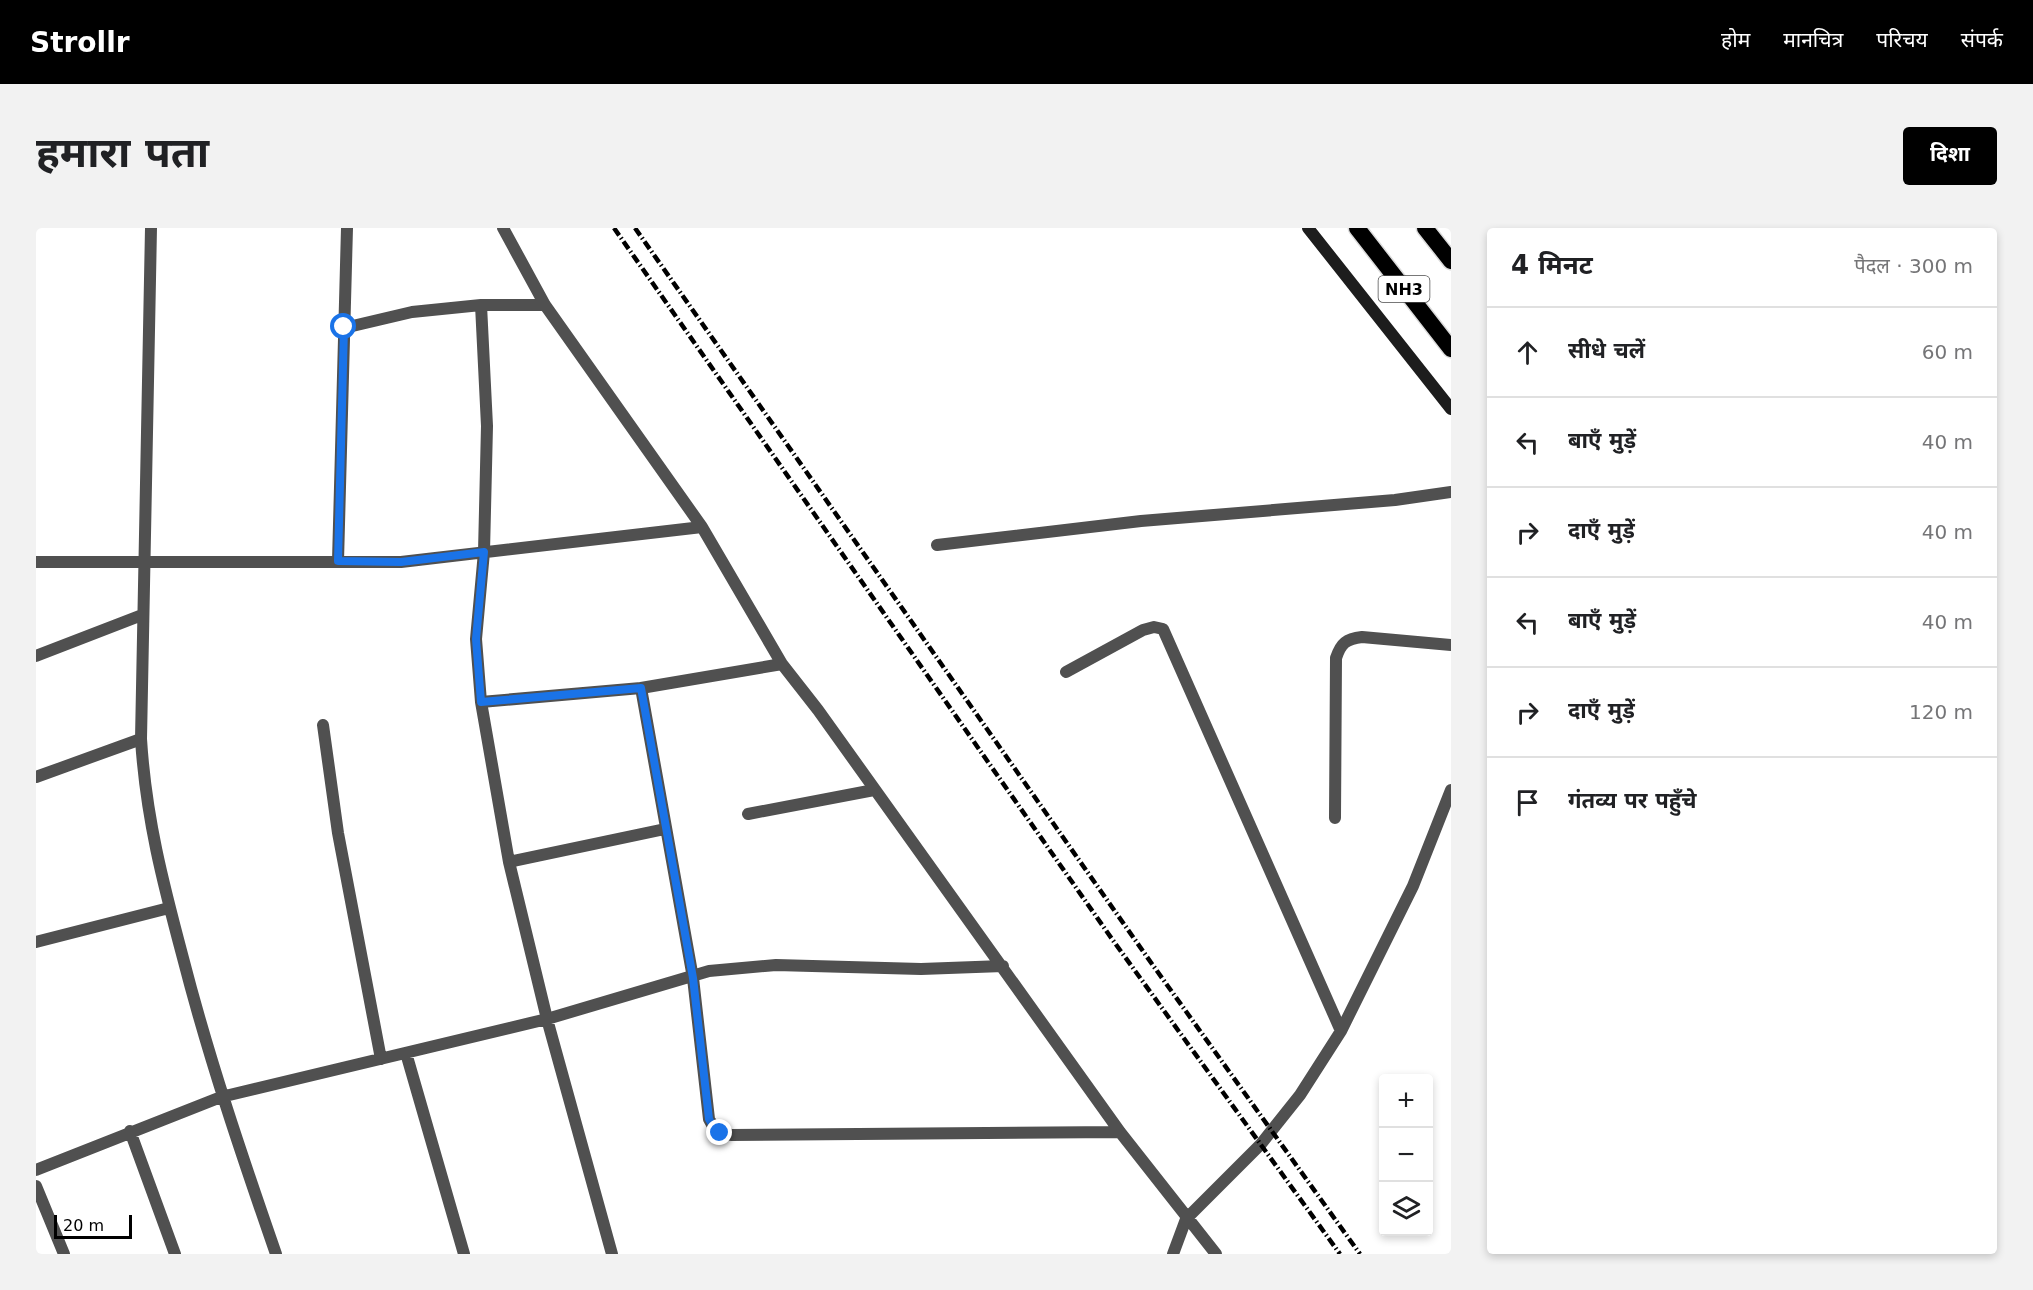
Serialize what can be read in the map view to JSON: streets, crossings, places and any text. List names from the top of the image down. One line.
{"streets":{"highway":["NH3"]},"scale_bar":"20 m","page":{"header":"Strollr","nav":["होम","मानचित्र","परिचय","संपर्क"],"buttons":"दिशा","title":"हमारा पता","heading":["4 मिनट","पैदल · 300 m"],"list":[["सीधे चलें","60 m"],["बाएँ मुड़ें","40 m"],["दाएँ मुड़ें","40 m"],["बाएँ मुड़ें","40 m"],["दाएँ मुड़ें","120 m"],"गंतव्य पर पहुँचे"],"map_buttons":["+","−"],"scale":"20 m"}}
